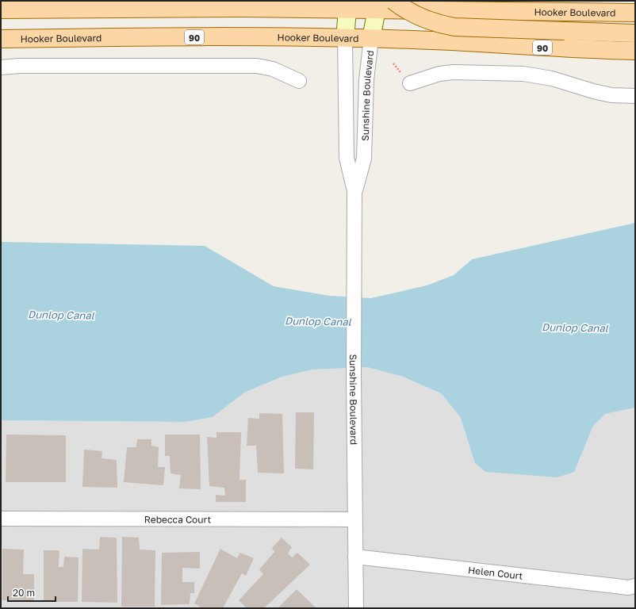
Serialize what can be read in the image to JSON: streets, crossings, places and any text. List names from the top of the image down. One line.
{"streets":{"main road":["Hooker Boulevard","90","Sunshine Boulevard"],"street":["Rebecca Court","Helen Court"]},"crossings":[["Hooker Boulevard","Sunshine Boulevard"],["Sunshine Boulevard","Rebecca Court"],["Sunshine Boulevard","Helen Court"]],"water":["Dunlop Canal"],"scale_bar":"20 m"}
